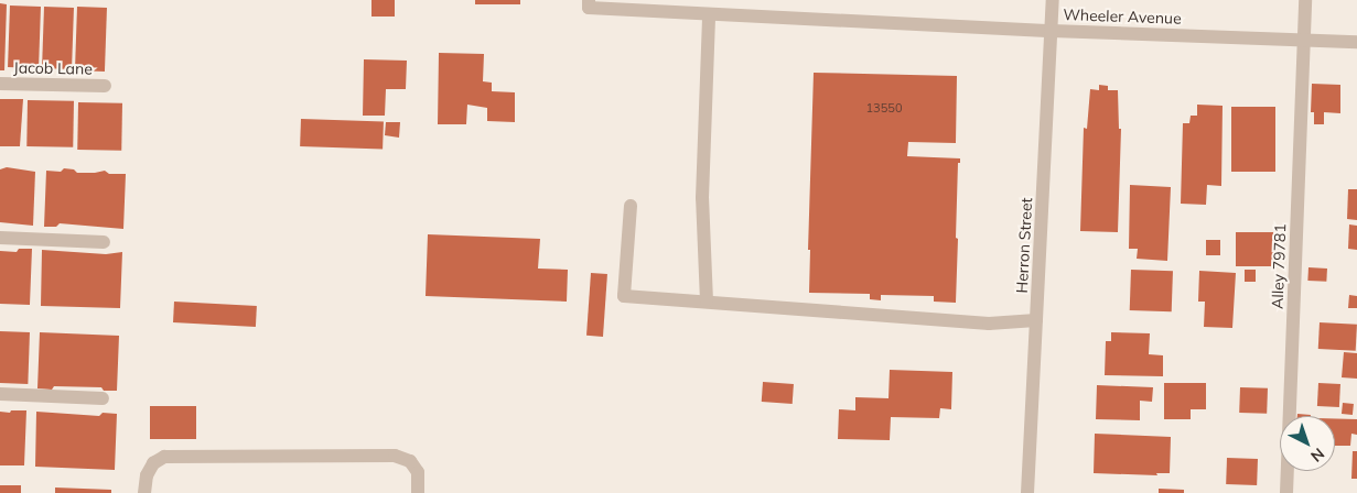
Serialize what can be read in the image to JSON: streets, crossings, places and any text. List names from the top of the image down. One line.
{"streets":{"street":["Wheeler Avenue","Jacob Lane","Herron Street","Alley 79781"]},"crossings":[["Wheeler Avenue","Herron Street"],["Wheeler Avenue","Alley 79781"]],"house_numbers":["13550"],"north":"bottom right"}
